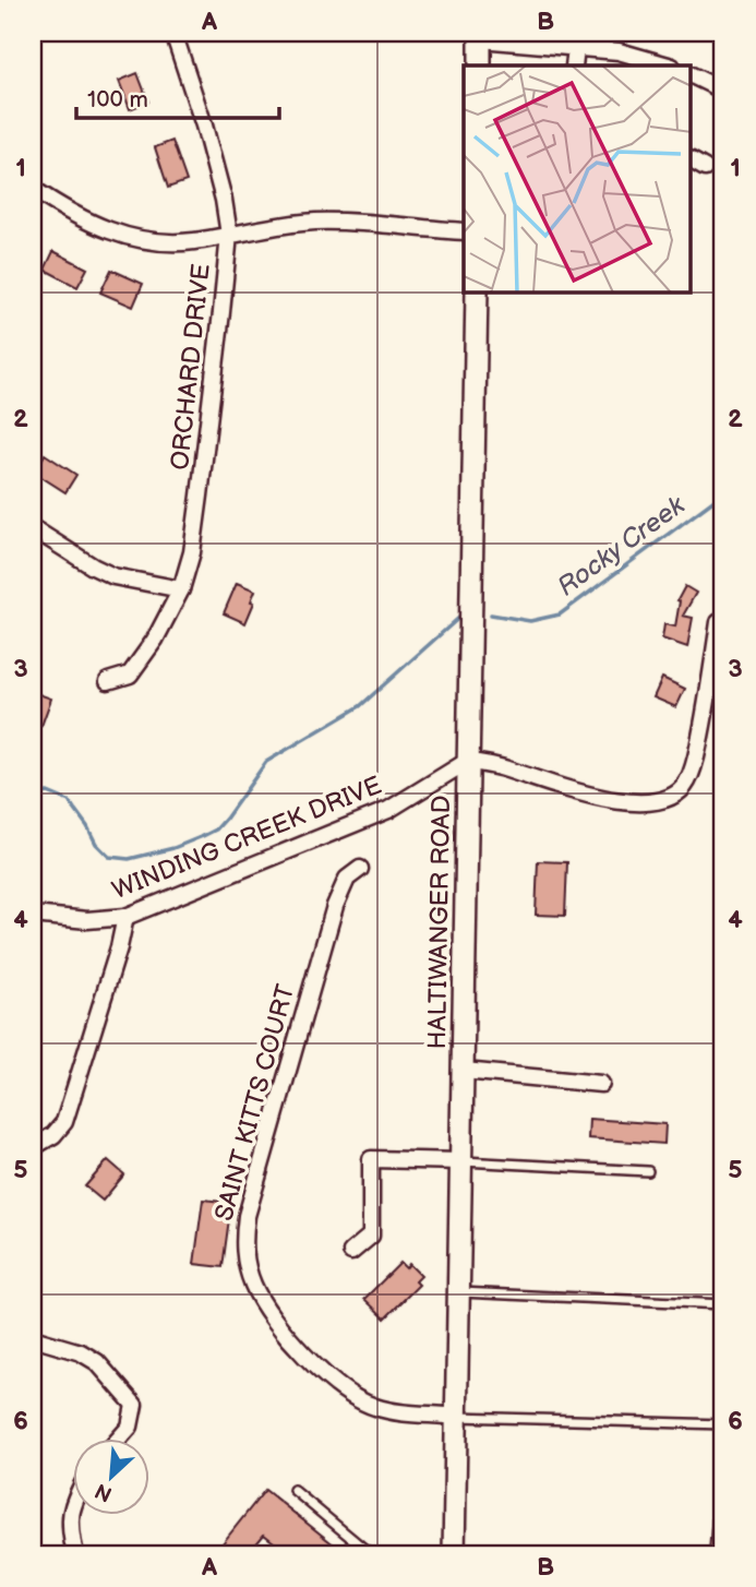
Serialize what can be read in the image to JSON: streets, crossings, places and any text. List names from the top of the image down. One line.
{"streets":{"street":["ORCHARD DRIVE","WINDING CREEK DRIVE","HALTIWANGER ROAD","SAINT KITTS COURT"]},"crossings":[["WINDING CREEK DRIVE","HALTIWANGER ROAD"],["HALTIWANGER ROAD","SAINT KITTS COURT"]],"water":["Rocky Creek"],"scale_bar":"100 m","north":"bottom left","grid":{"columns":["A","B"],"rows":["1","2","3","4","5","6"]}}
